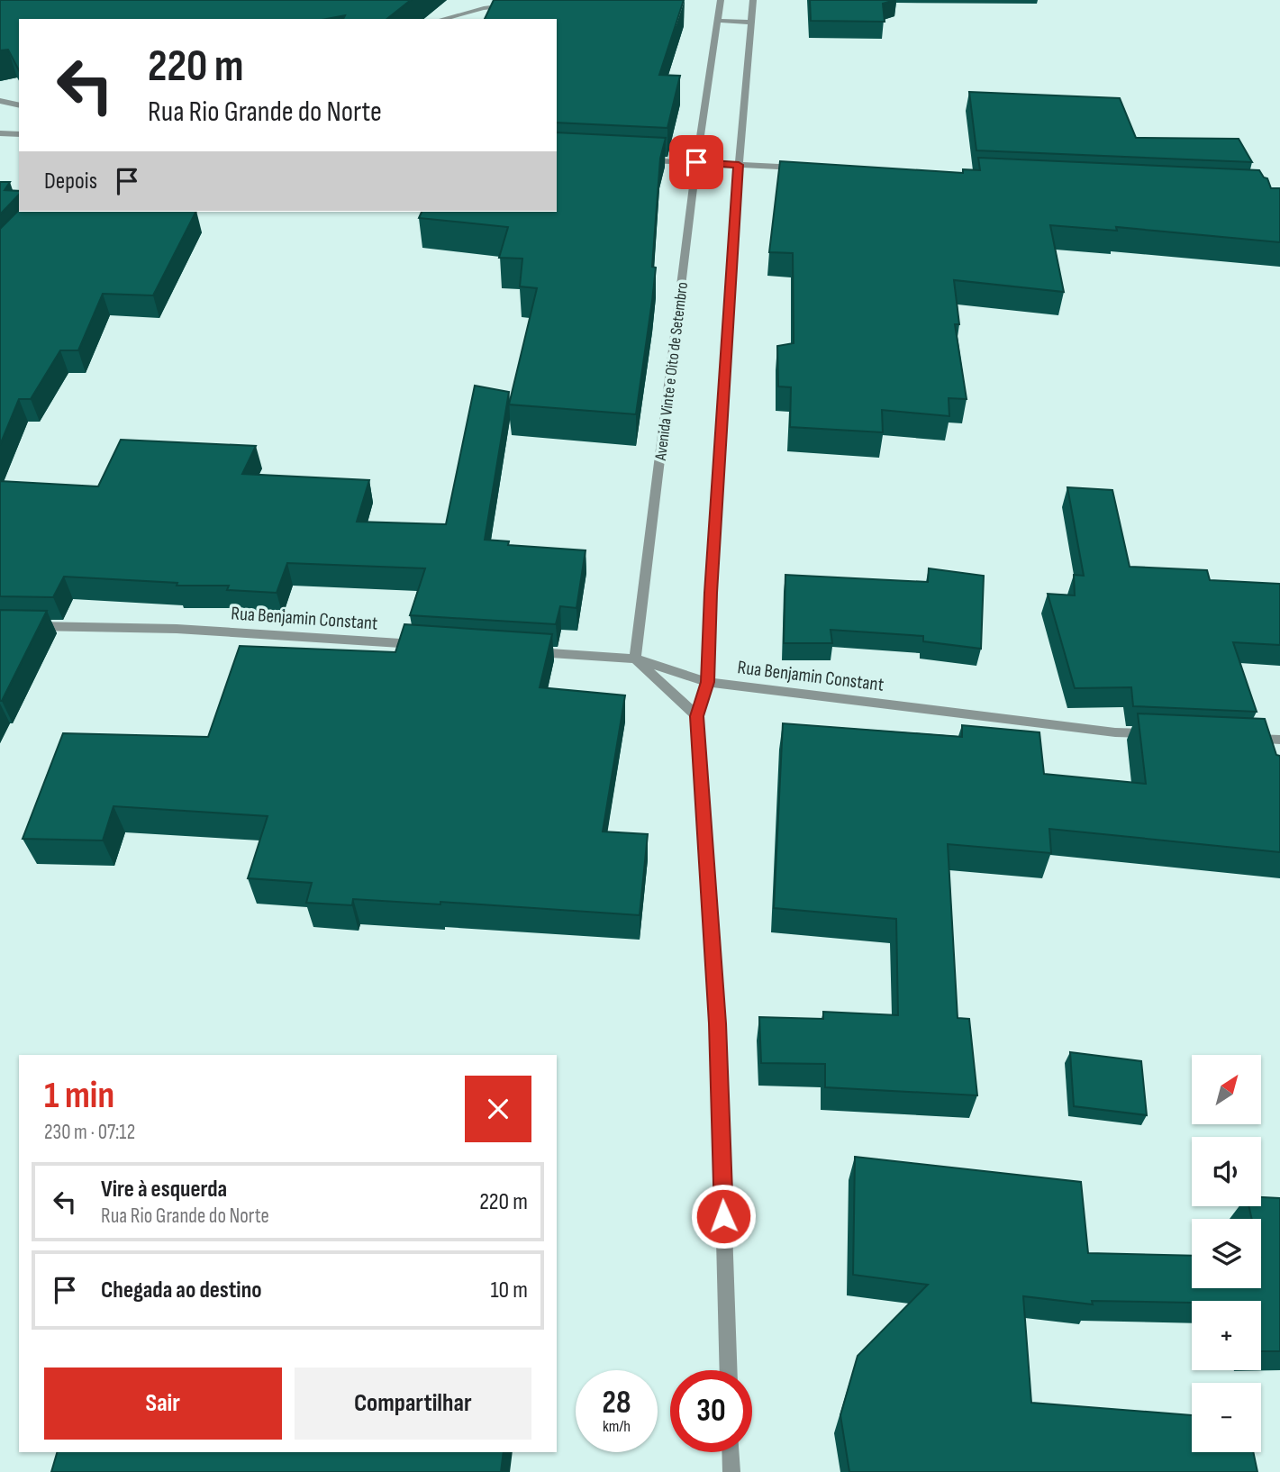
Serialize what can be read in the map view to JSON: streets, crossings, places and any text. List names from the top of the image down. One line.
{"streets":{"street":["Avenida Vinte e Oito de Setembro","Rua Benjamin Constant"]},"crossings":[["Avenida Vinte e Oito de Setembro","Rua Benjamin Constant"]],"north":"top right","page":{"turn":["220 m","Rua Rio Grande do Norte"],"then":"Depois","map_buttons":["+","−"],"heading":["1 min","230 m · 07:12"],"list":[{"name":"Vire à esquerda","note":"Rua Rio Grande do Norte","value":"220 m"},{"name":"Chegada ao destino","value":"10 m"}],"buttons":["Sair","Compartilhar"],"speed":"28 km/h","limit":"30"}}
